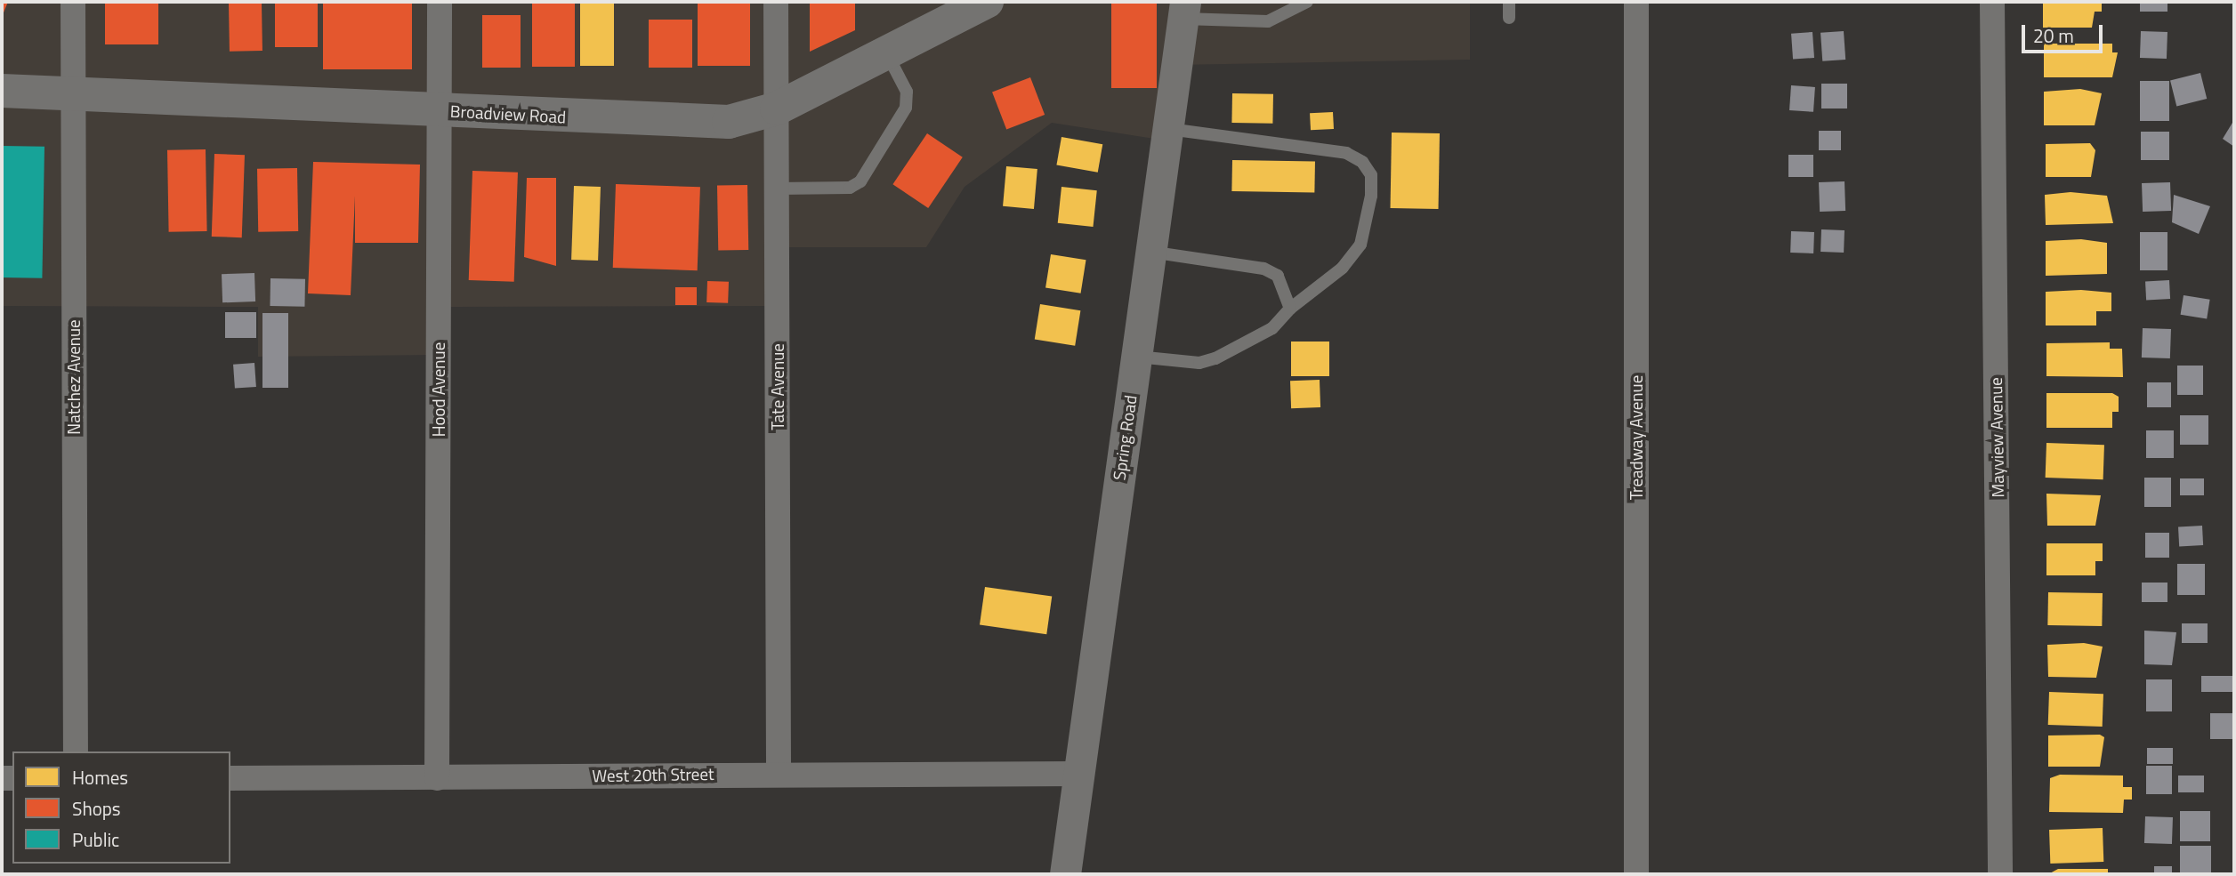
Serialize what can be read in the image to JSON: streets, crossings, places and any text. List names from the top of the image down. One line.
{"streets":{"main road":["Broadview Road"],"street":["Natchez Avenue","Tate Avenue","Hood Avenue","Spring Road","Treadway Avenue","Mayview Avenue","West 20th Street"]},"crossings":[["Broadview Road","Natchez Avenue"],["Broadview Road","Tate Avenue"],["Broadview Road","Hood Avenue"],["Tate Avenue","West 20th Street"],["Hood Avenue","West 20th Street"],["Spring Road","West 20th Street"]],"legend":["Homes","Shops","Public"],"scale_bar":"20 m"}
